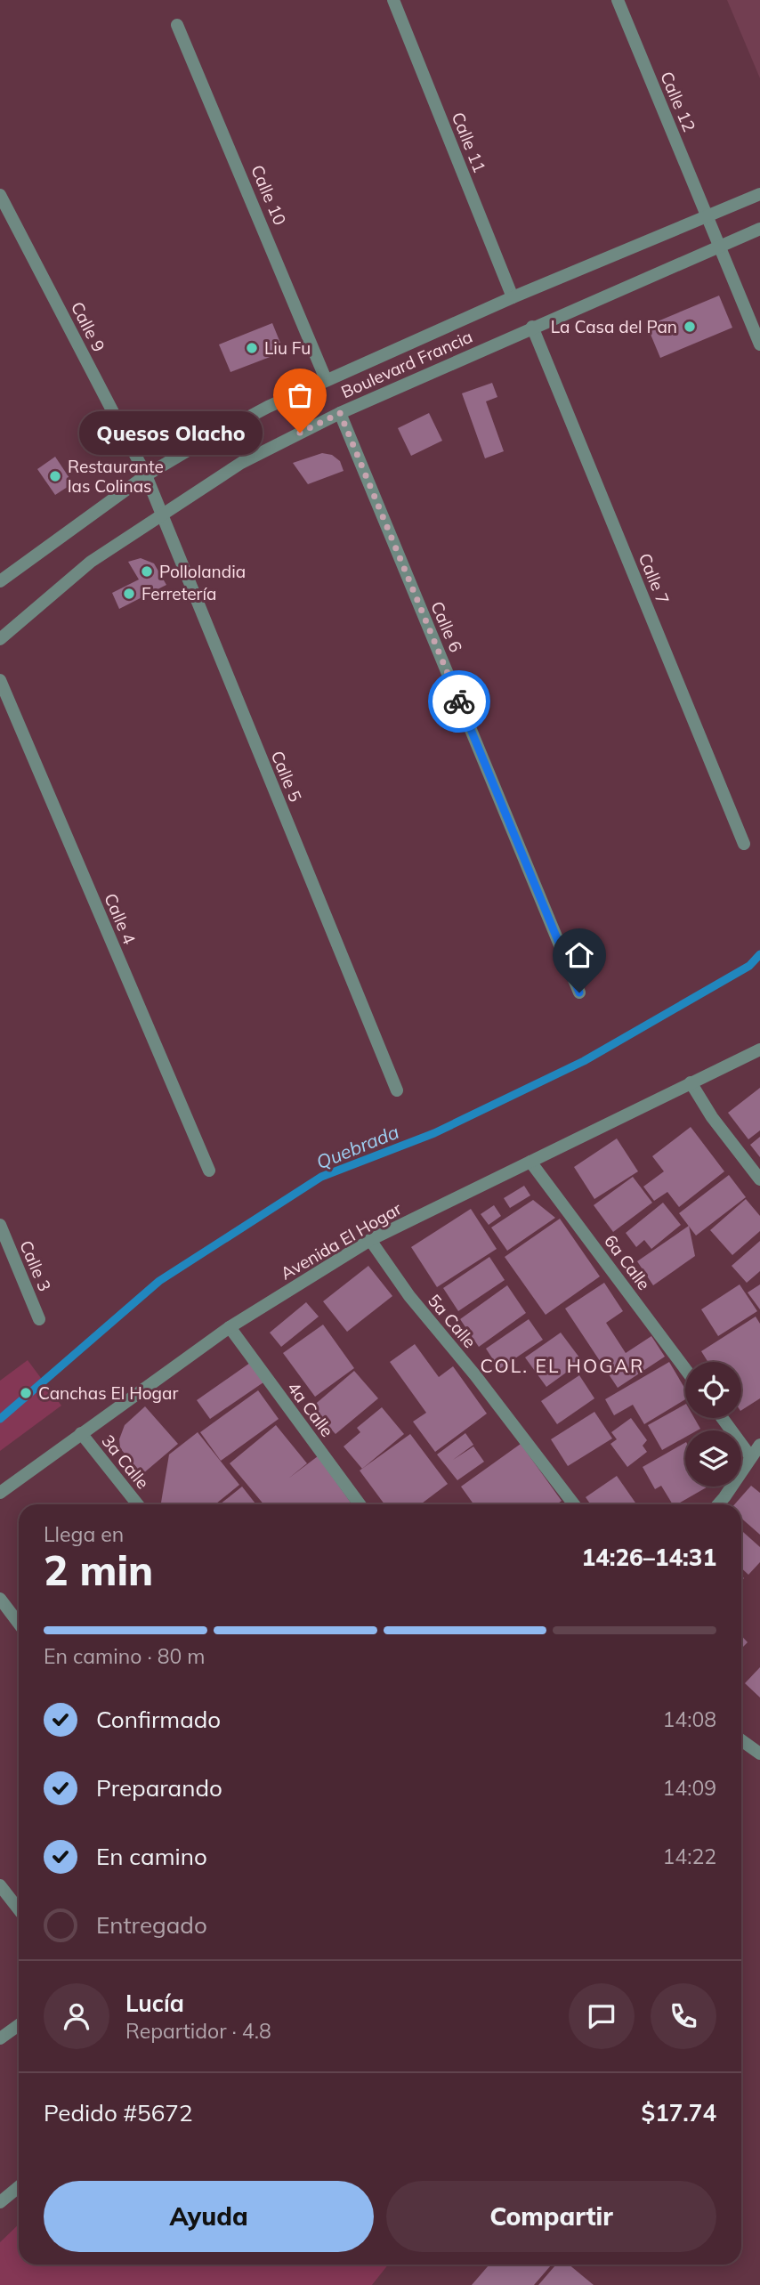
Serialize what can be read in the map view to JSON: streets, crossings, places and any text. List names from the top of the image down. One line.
{"streets":{"street":["Calle 12","Calle 11","Calle 10","Calle 9","Boulevard Francia","Calle 7","Calle 6","Calle 5","Calle 4","Avenida El Hogar","6a Calle","Calle 3","5a Calle","4a Calle","3a Calle"]},"crossings":[["Calle 12","Boulevard Francia"],["Calle 11","Boulevard Francia"],["Calle 10","Boulevard Francia"],["Calle 9","Boulevard Francia"],["Calle 9","Calle 5"],["Boulevard Francia","Calle 7"],["Boulevard Francia","Calle 6"],["Boulevard Francia","Calle 5"],["Avenida El Hogar","6a Calle"],["Avenida El Hogar","5a Calle"],["Avenida El Hogar","4a Calle"],["Avenida El Hogar","3a Calle"]],"districts":["COL. EL HOGAR"],"water":["Quebrada"],"places":["La Casa del Pan","Liu Fu","Quesos Olacho","Restaurante las Colinas","Pollolandia","Ferretería","Canchas El Hogar"],"page":{"bubble":"Quesos Olacho","heading":["2 min","Llega en","14:26–14:31"],"panel":["Lucía","Repartidor · 4.8","Pedido #5672","$17.74"],"bar":"En camino · 80 m","list":[["Confirmado","14:08"],["Preparando","14:09"],["En camino","14:22"],"Entregado"],"buttons":["Ayuda","Compartir"]}}
